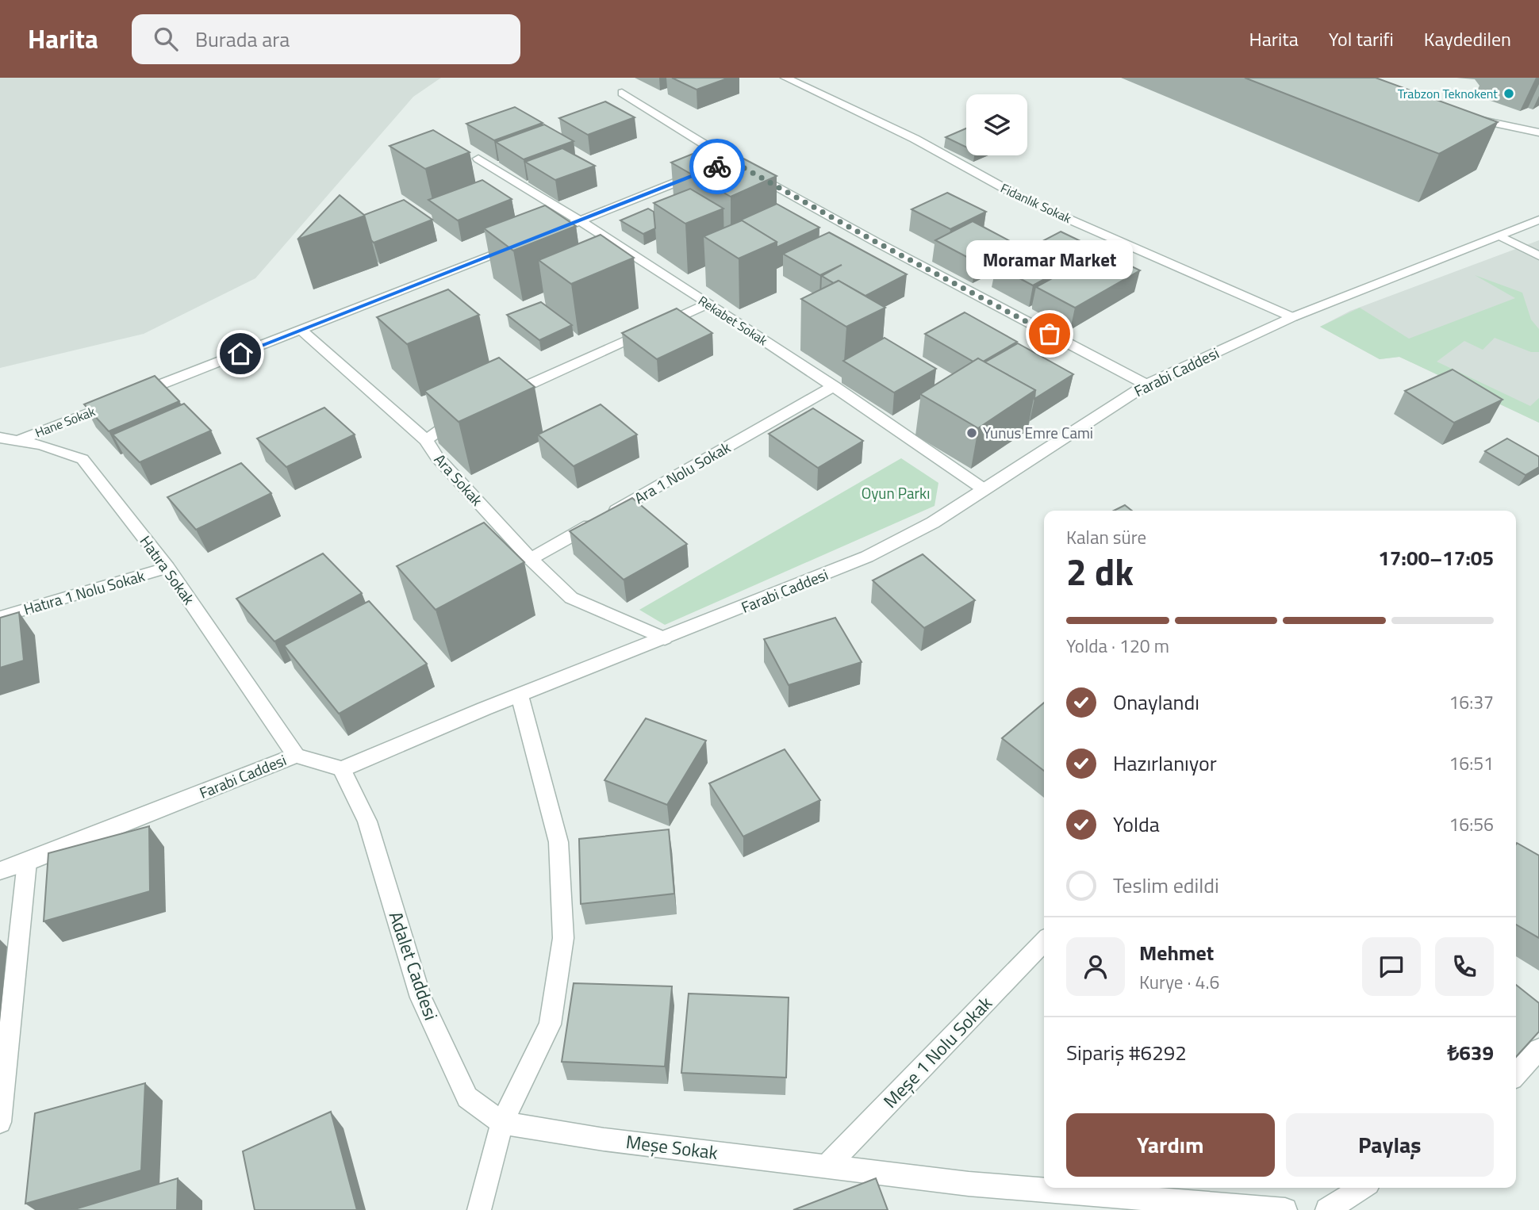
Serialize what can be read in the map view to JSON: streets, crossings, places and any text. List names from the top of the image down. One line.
{"streets":{"street":["Fidanlık Sokak","Rekabet Sokak","Farabi Caddesi","Hane Sokak","Ara 1 Nolu Sokak","Ara Sokak","Hatıra Sokak","Hatıra 1 Nolu Sokak","Adalet Caddesi","Meşe 1 Nolu Sokak","Meşe Sokak"]},"crossings":[["Fidanlık Sokak","Farabi Caddesi"],["Rekabet Sokak","Farabi Caddesi"],["Rekabet Sokak","Ara 1 Nolu Sokak"],["Farabi Caddesi","Ara Sokak"],["Farabi Caddesi","Hatıra Sokak"],["Farabi Caddesi","Adalet Caddesi"],["Hane Sokak","Hatıra Sokak"],["Ara 1 Nolu Sokak","Ara Sokak"],["Hatıra Sokak","Hatıra 1 Nolu Sokak"],["Adalet Caddesi","Meşe Sokak"],["Meşe 1 Nolu Sokak","Meşe Sokak"]],"parks":["Oyun Parkı"],"places":["Trabzon Teknokent","Moramar Market","Yunus Emre Cami"],"page":{"header":"Harita","search":"Burada ara","nav":["Harita","Yol tarifi","Kaydedilen"],"bubble":"Moramar Market","heading":["2 dk","Kalan süre","17:00–17:05"],"panel":["Mehmet","Kurye · 4.6","Sipariş #6292","₺639"],"bar":"Yolda · 120 m","list":[["Onaylandı","16:37"],["Hazırlanıyor","16:51"],["Yolda","16:56"],"Teslim edildi"],"buttons":["Yardım","Paylaş"]}}
